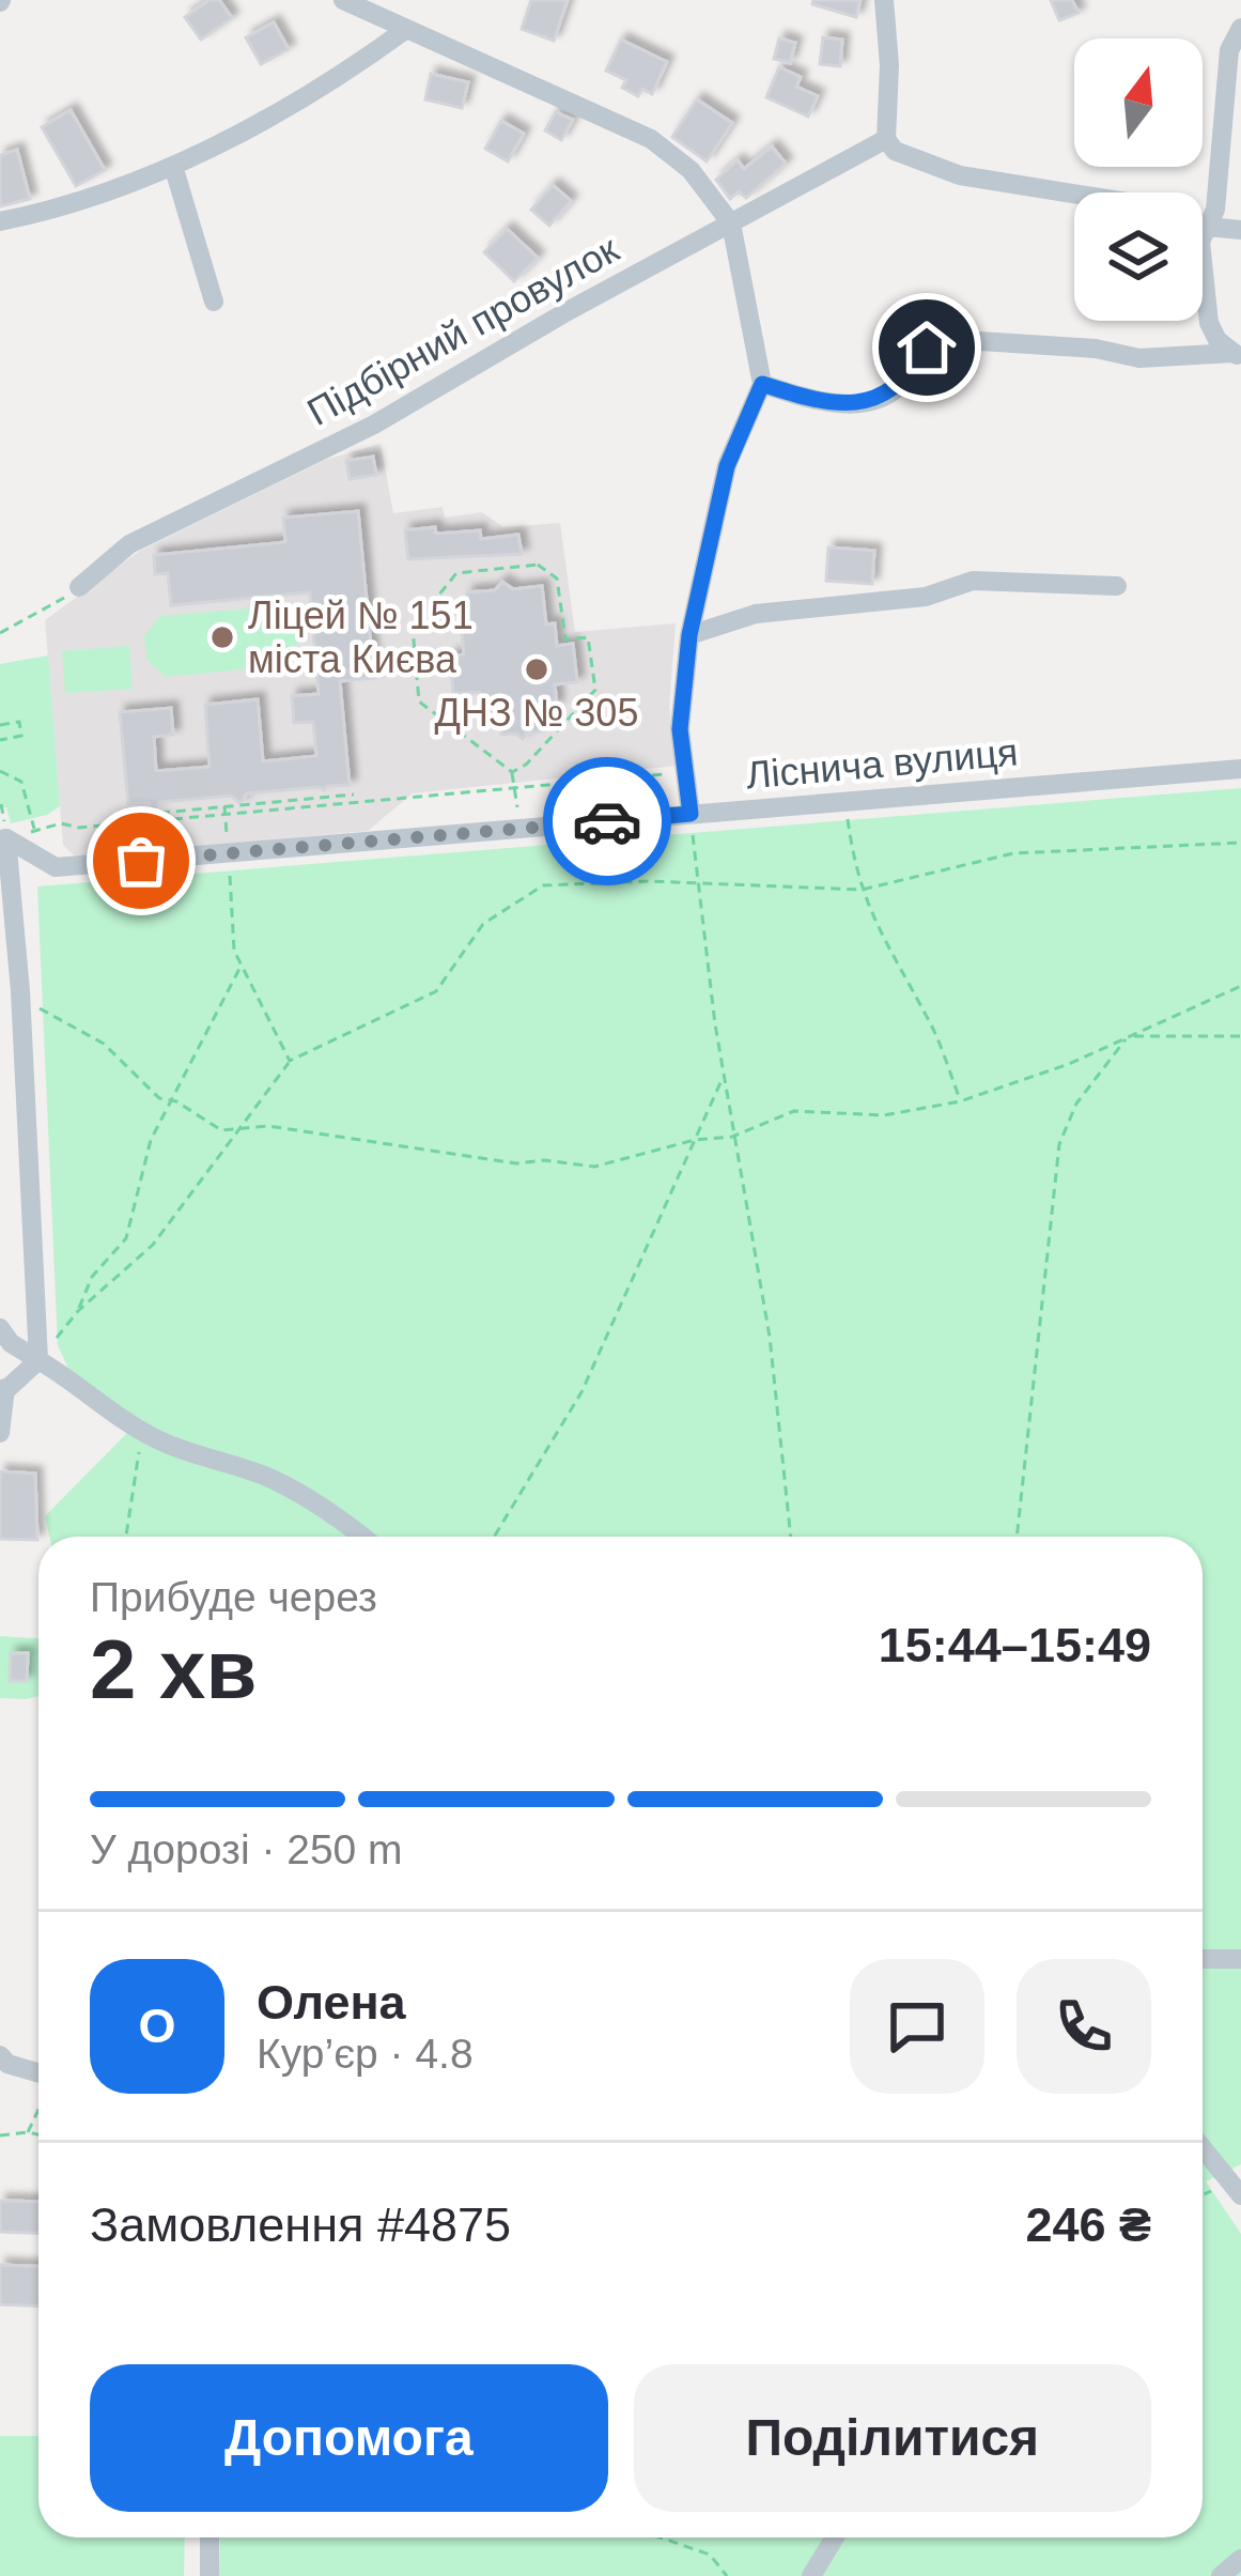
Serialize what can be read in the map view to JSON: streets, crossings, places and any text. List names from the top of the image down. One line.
{"streets":{"street":["Підбірний провулок","Ліснича вулиця"]},"places":["Ліцей № 151 міста Києва","ДНЗ № 305"],"north":"top","page":{"heading":["2 хв","Прибуде через","15:44–15:49"],"panel":["Олена","Кур’єр · 4.8","Замовлення #4875","246 ₴"],"bar":"У дорозі · 250 m","round":"О","buttons":["Допомога","Поділитися"]}}
